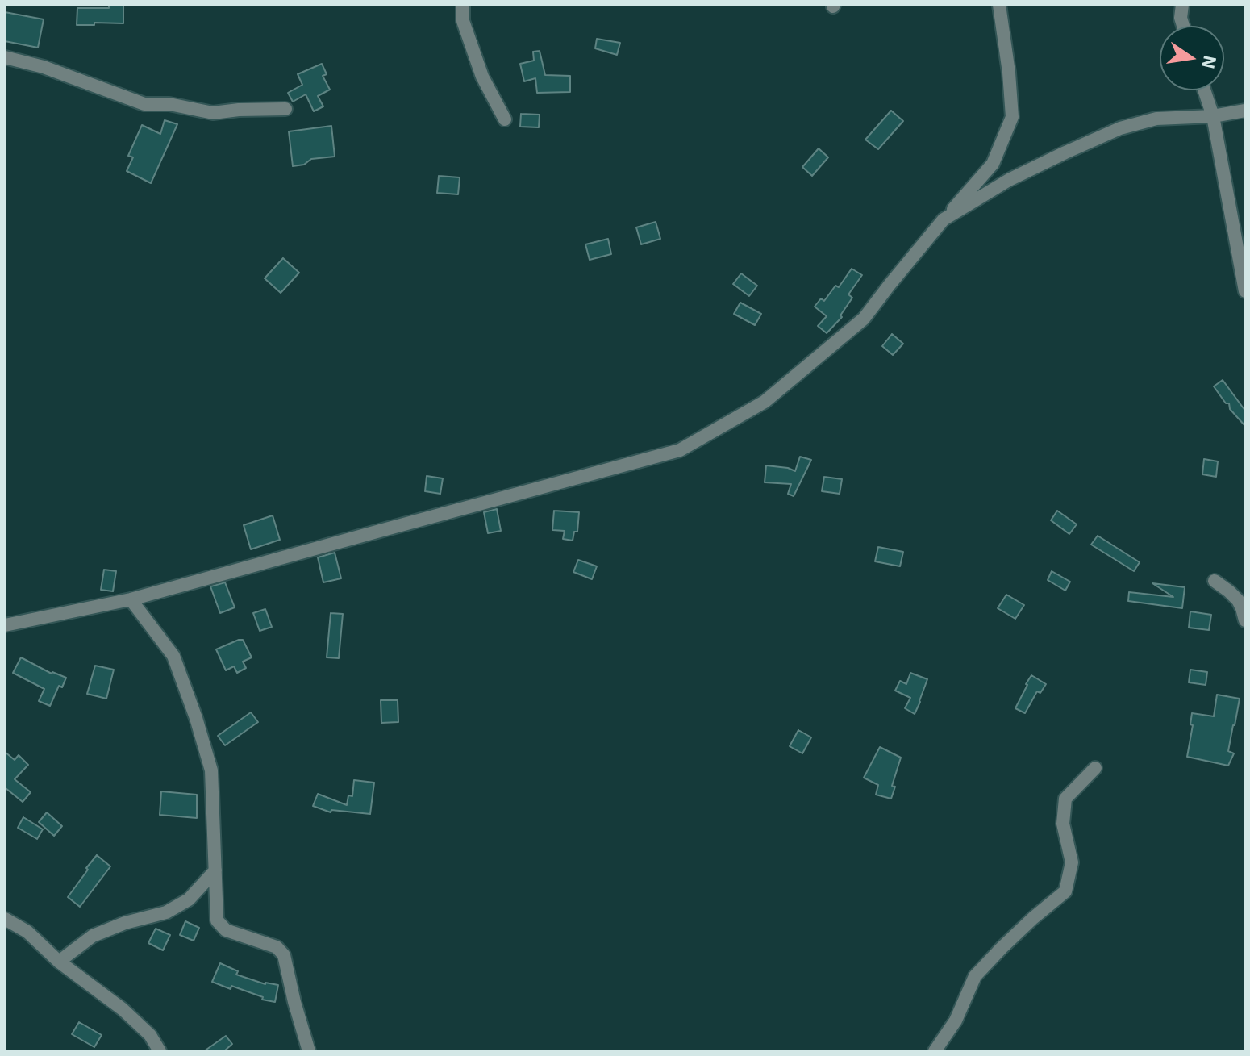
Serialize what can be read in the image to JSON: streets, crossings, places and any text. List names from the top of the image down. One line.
{"north":"right"}
